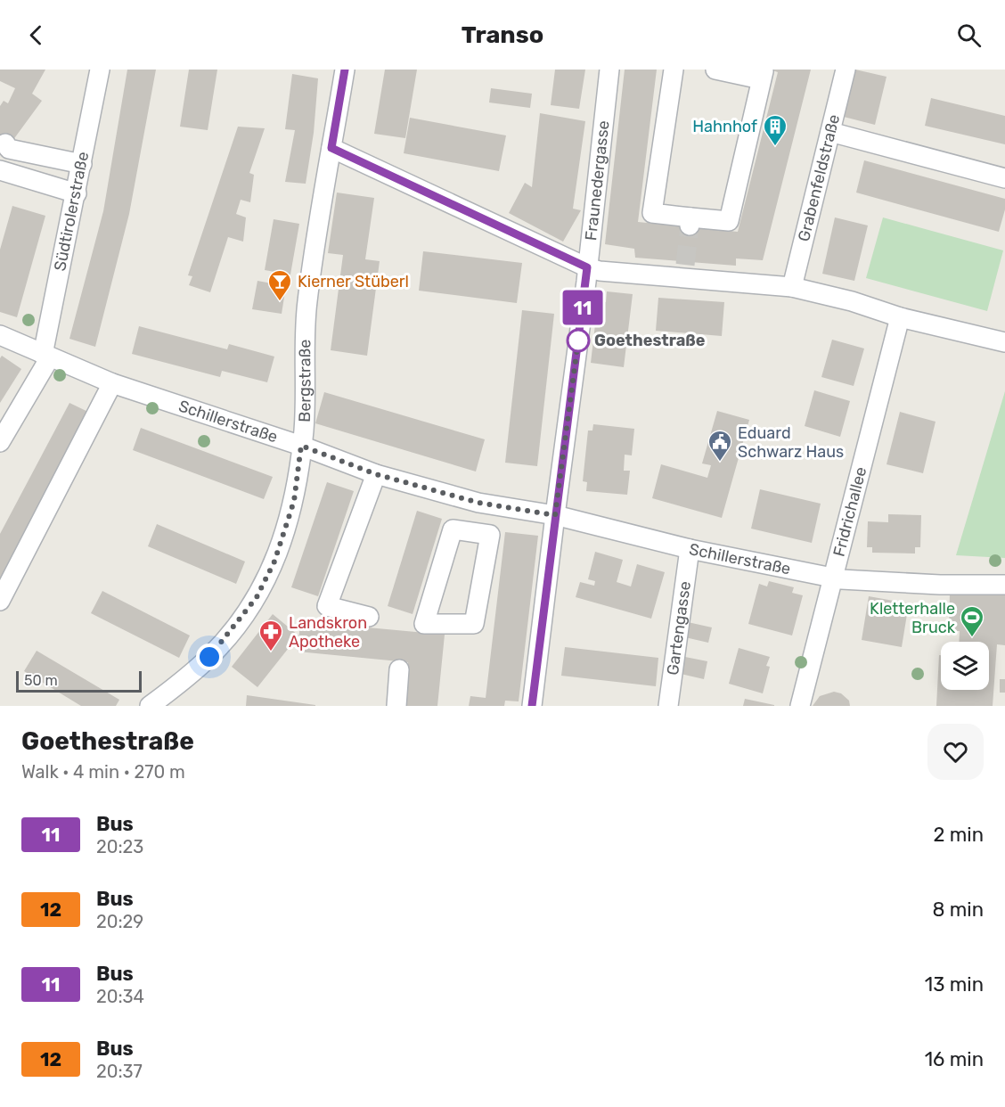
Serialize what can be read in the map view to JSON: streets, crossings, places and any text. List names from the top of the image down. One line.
{"streets":{"street":["Grabenfeldstraße","Fraunedergasse","Südtirolerstraße","Bergstraße","Schillerstraße","Fridrichallee","Gartengasse"]},"crossings":[["Fraunedergasse","Schillerstraße"],["Südtirolerstraße","Schillerstraße"],["Bergstraße","Schillerstraße"],["Schillerstraße","Fridrichallee"],["Schillerstraße","Gartengasse"]],"places":{"building":["Hahnhof"],"bar":["Kierner Stüberl"],"other":["Goethestraße"],"public building":["Eduard Schwarz Haus"],"sports":["Kletterhalle Bruck"],"pharmacy":["Landskron Apotheke"]},"lines":["bus line 11"],"scale_bar":"50 m","page":{"header":"Transo","on_map":"11","scale":"50 m","heading":["Goethestraße","Walk · 4 min · 270 m"],"list":[{"mark":"11","name":"Bus","note":"20:23","value":"2 min"},{"mark":"12","name":"Bus","note":"20:29","value":"8 min"},{"mark":"11","name":"Bus","note":"20:34","value":"13 min"},{"mark":"12","name":"Bus","note":"20:37","value":"16 min"}]}}
